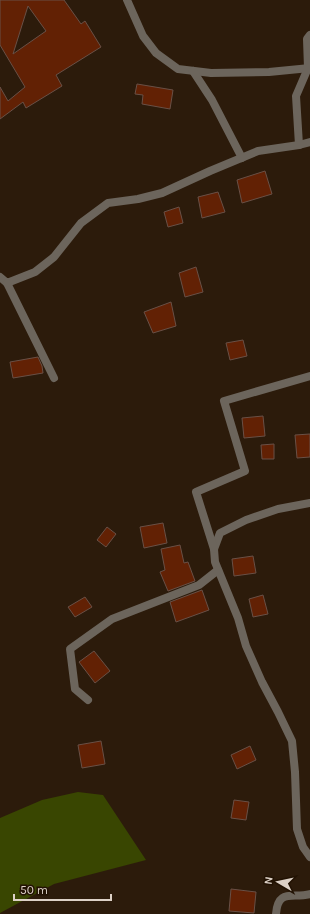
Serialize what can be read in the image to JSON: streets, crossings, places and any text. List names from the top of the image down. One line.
{"scale_bar":"50 m","north":"left"}
